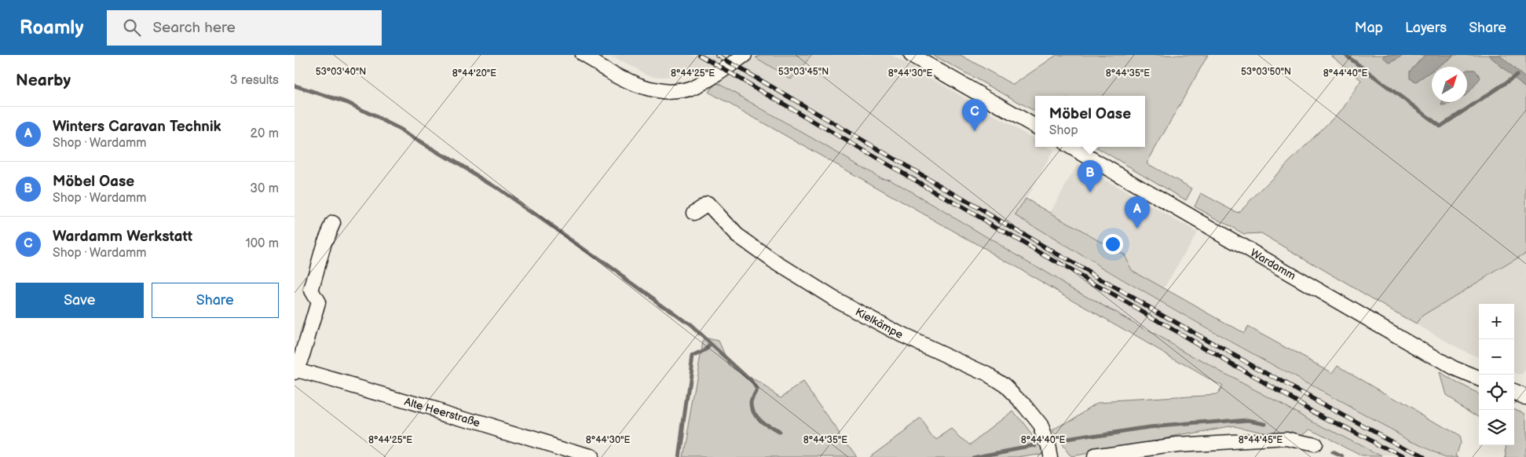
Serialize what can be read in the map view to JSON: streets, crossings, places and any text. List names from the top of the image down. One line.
{"streets":{"street":["Wardamm","Kielkämpe","Alte Heerstraße"]},"north":"top right","page":{"header":"Roamly","search":"Search here","nav":["Map","Layers","Share"],"heading":["Nearby","3 results"],"popup":["Möbel Oase","Shop"],"pins":["C","B","A"],"list":[{"mark":"A","name":"Winters Caravan Technik","note":"Shop · Wardamm","value":"20 m"},{"mark":"B","name":"Möbel Oase","note":"Shop · Wardamm","value":"30 m"},{"mark":"C","name":"Wardamm Werkstatt","note":"Shop · Wardamm","value":"100 m"}],"buttons":["Save","Share"],"map_buttons":["+","−"]},"coordinates":["53°03'40\"N","53°03'45\"N","53°03'50\"N","8°44'20\"E","8°44'25\"E","8°44'30\"E","8°44'35\"E","8°44'40\"E","8°44'45\"E"]}
